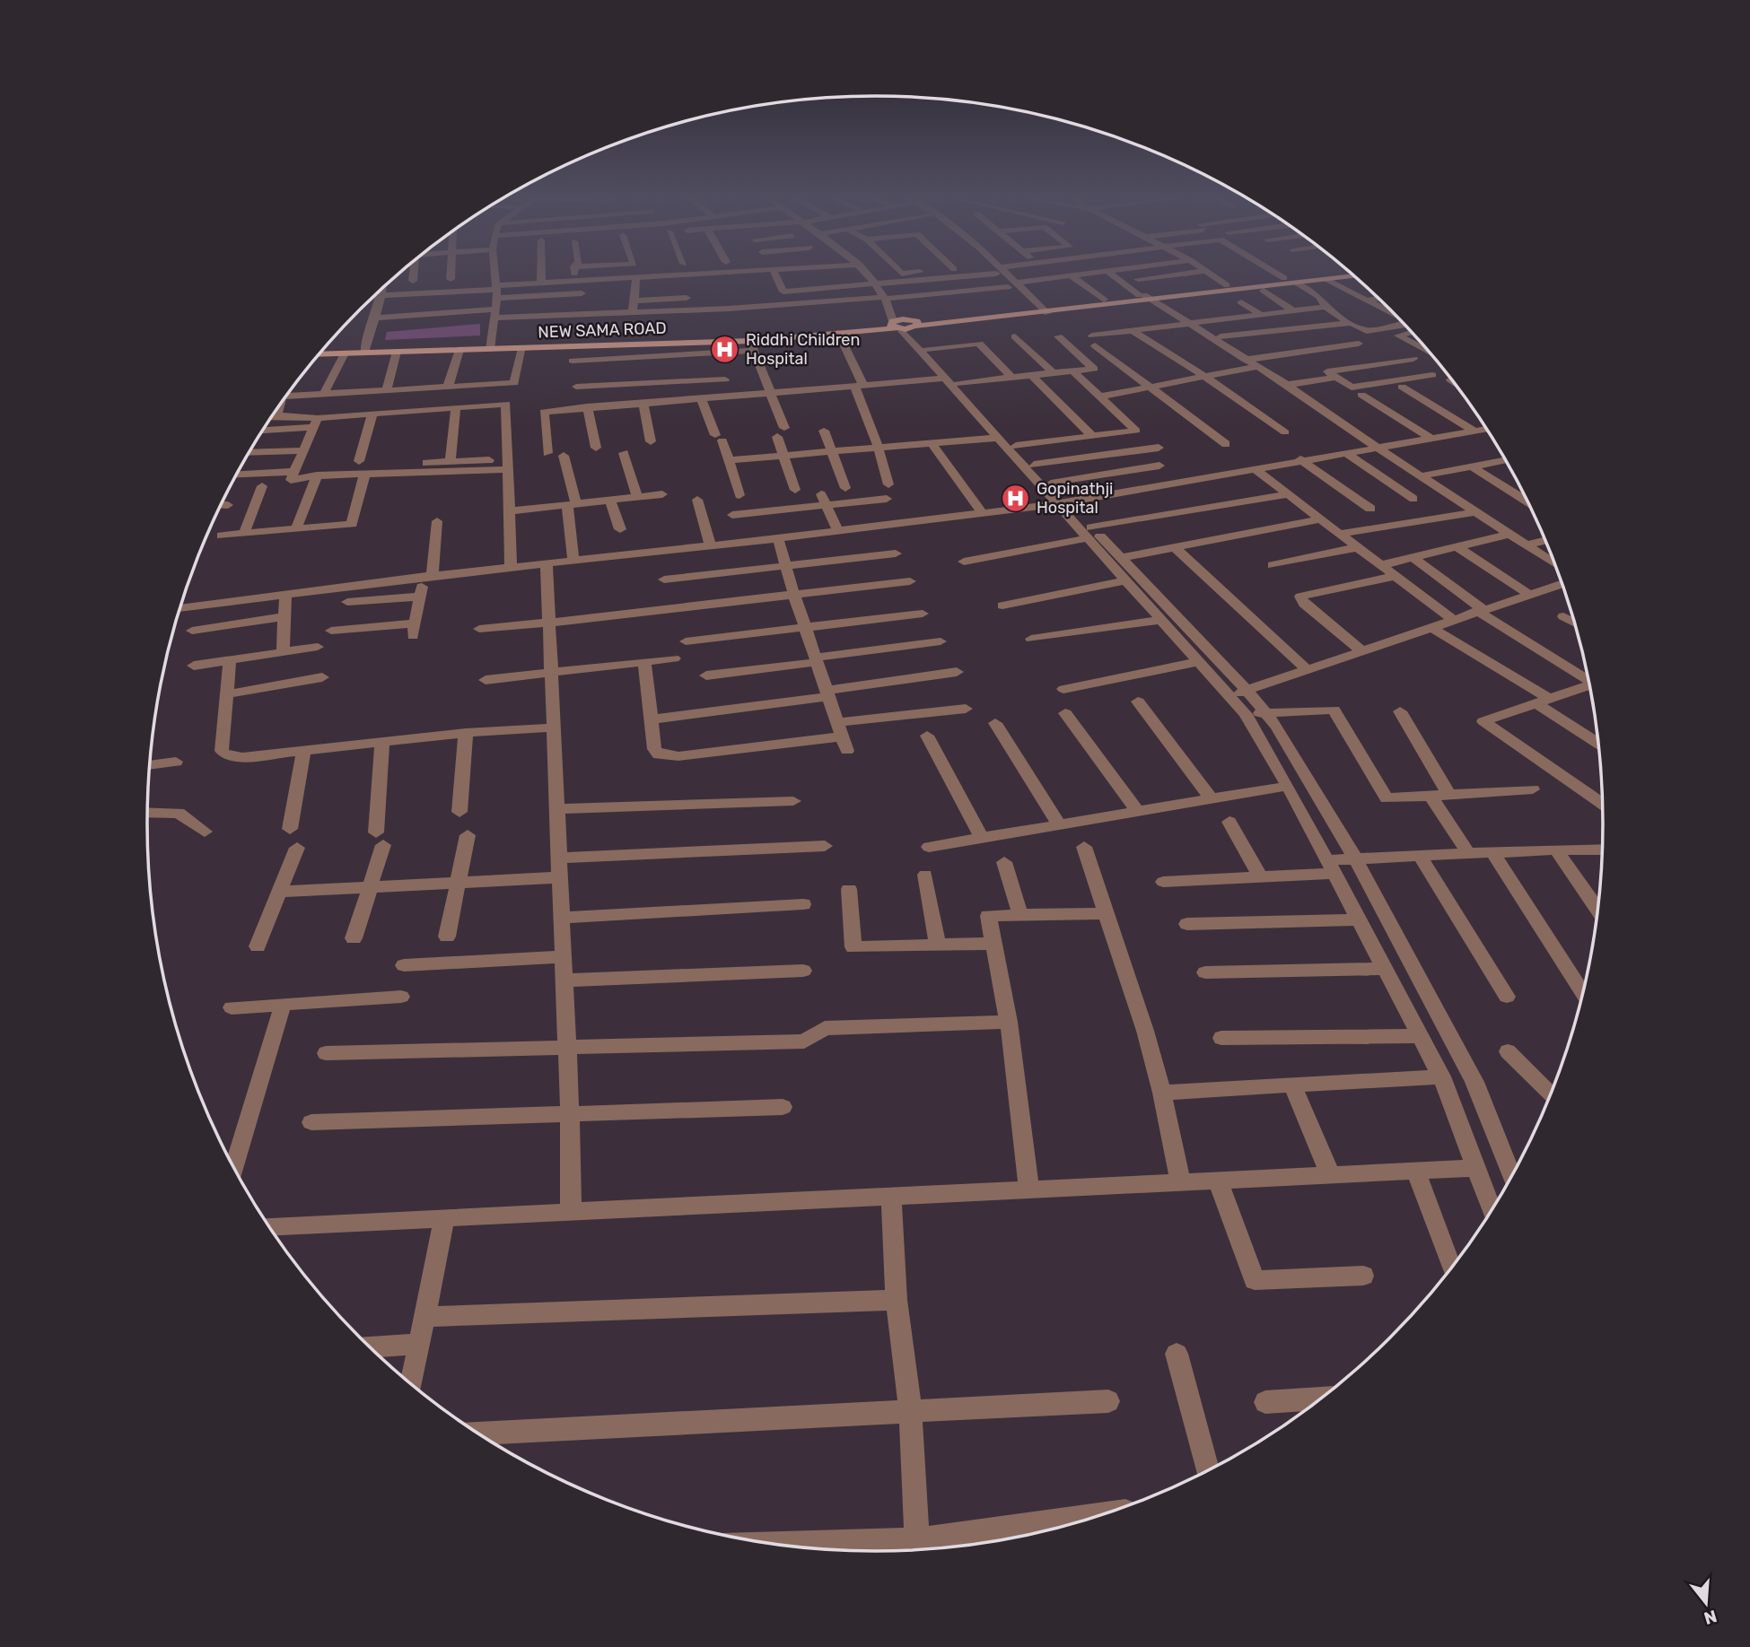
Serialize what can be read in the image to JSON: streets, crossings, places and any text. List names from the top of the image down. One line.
{"streets":{"main road":["NEW SAMA ROAD"]},"places":{"hospital":["Riddhi Children Hospital","Gopinathji Hospital"]},"north":"bottom"}
